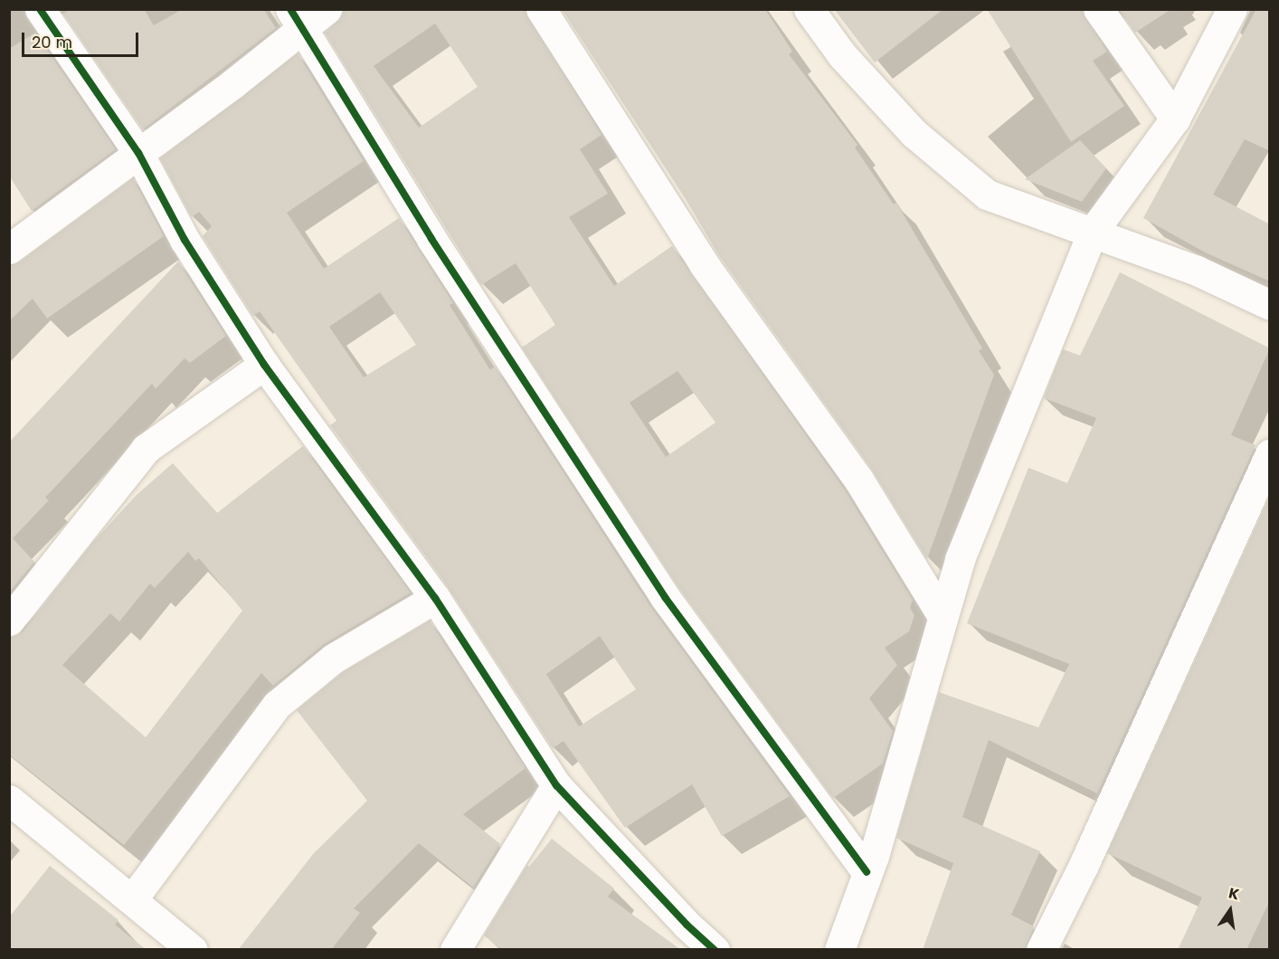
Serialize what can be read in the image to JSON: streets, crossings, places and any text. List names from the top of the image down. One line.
{"scale_bar":"20 m","north":"top"}
